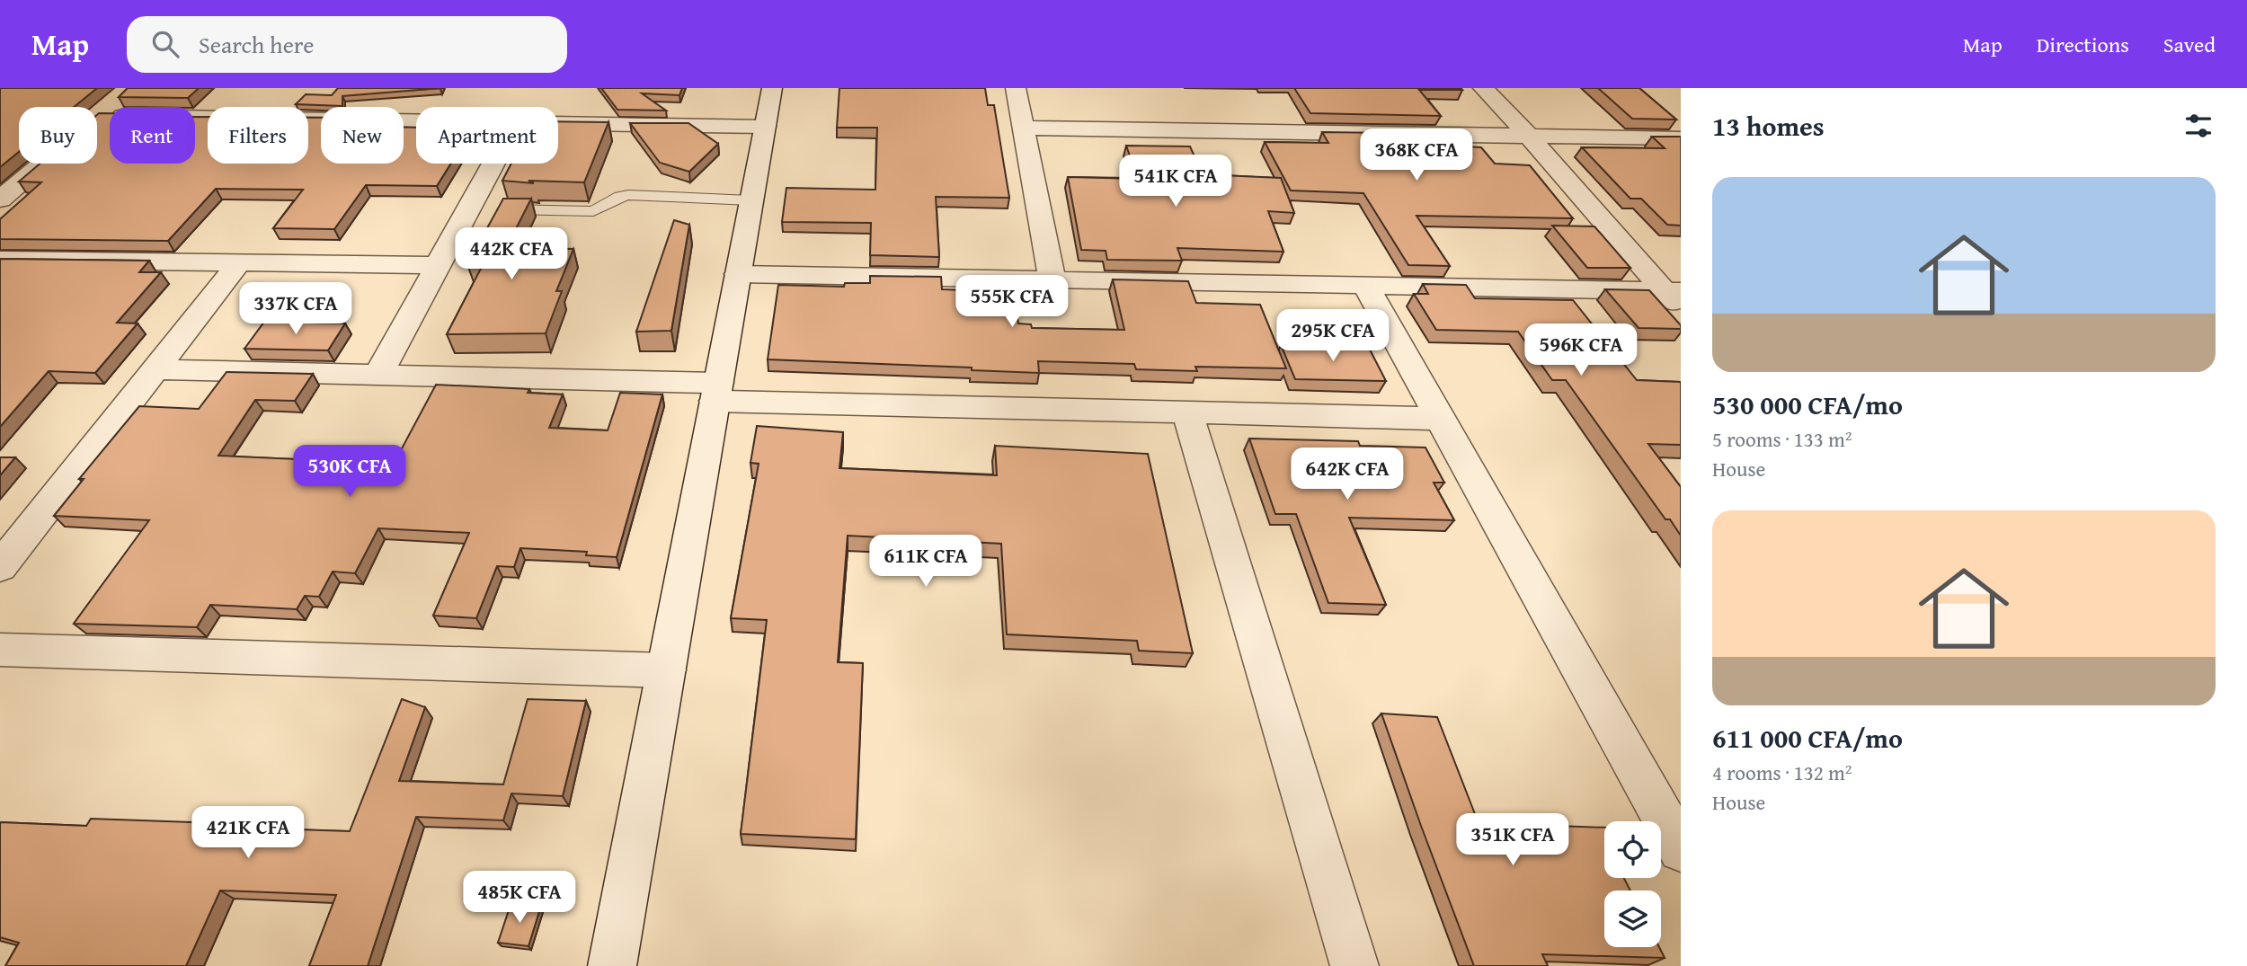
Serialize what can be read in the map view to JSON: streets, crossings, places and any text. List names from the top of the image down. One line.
{"page":{"header":"Map","search":"Search here","nav":["Map","Directions","Saved"],"heading":"13 homes","chip":["Buy","Rent","Filters","New","Apartment"],"price":["368K CFA","541K CFA","442K CFA","555K CFA","337K CFA","295K CFA","596K CFA","530K CFA","642K CFA","611K CFA","421K CFA","351K CFA","485K CFA"],"list":[{"name":"530 000 CFA/mo","note":"5 rooms · 133 m² · House"},{"name":"611 000 CFA/mo","note":"4 rooms · 132 m² · House"}]}}
